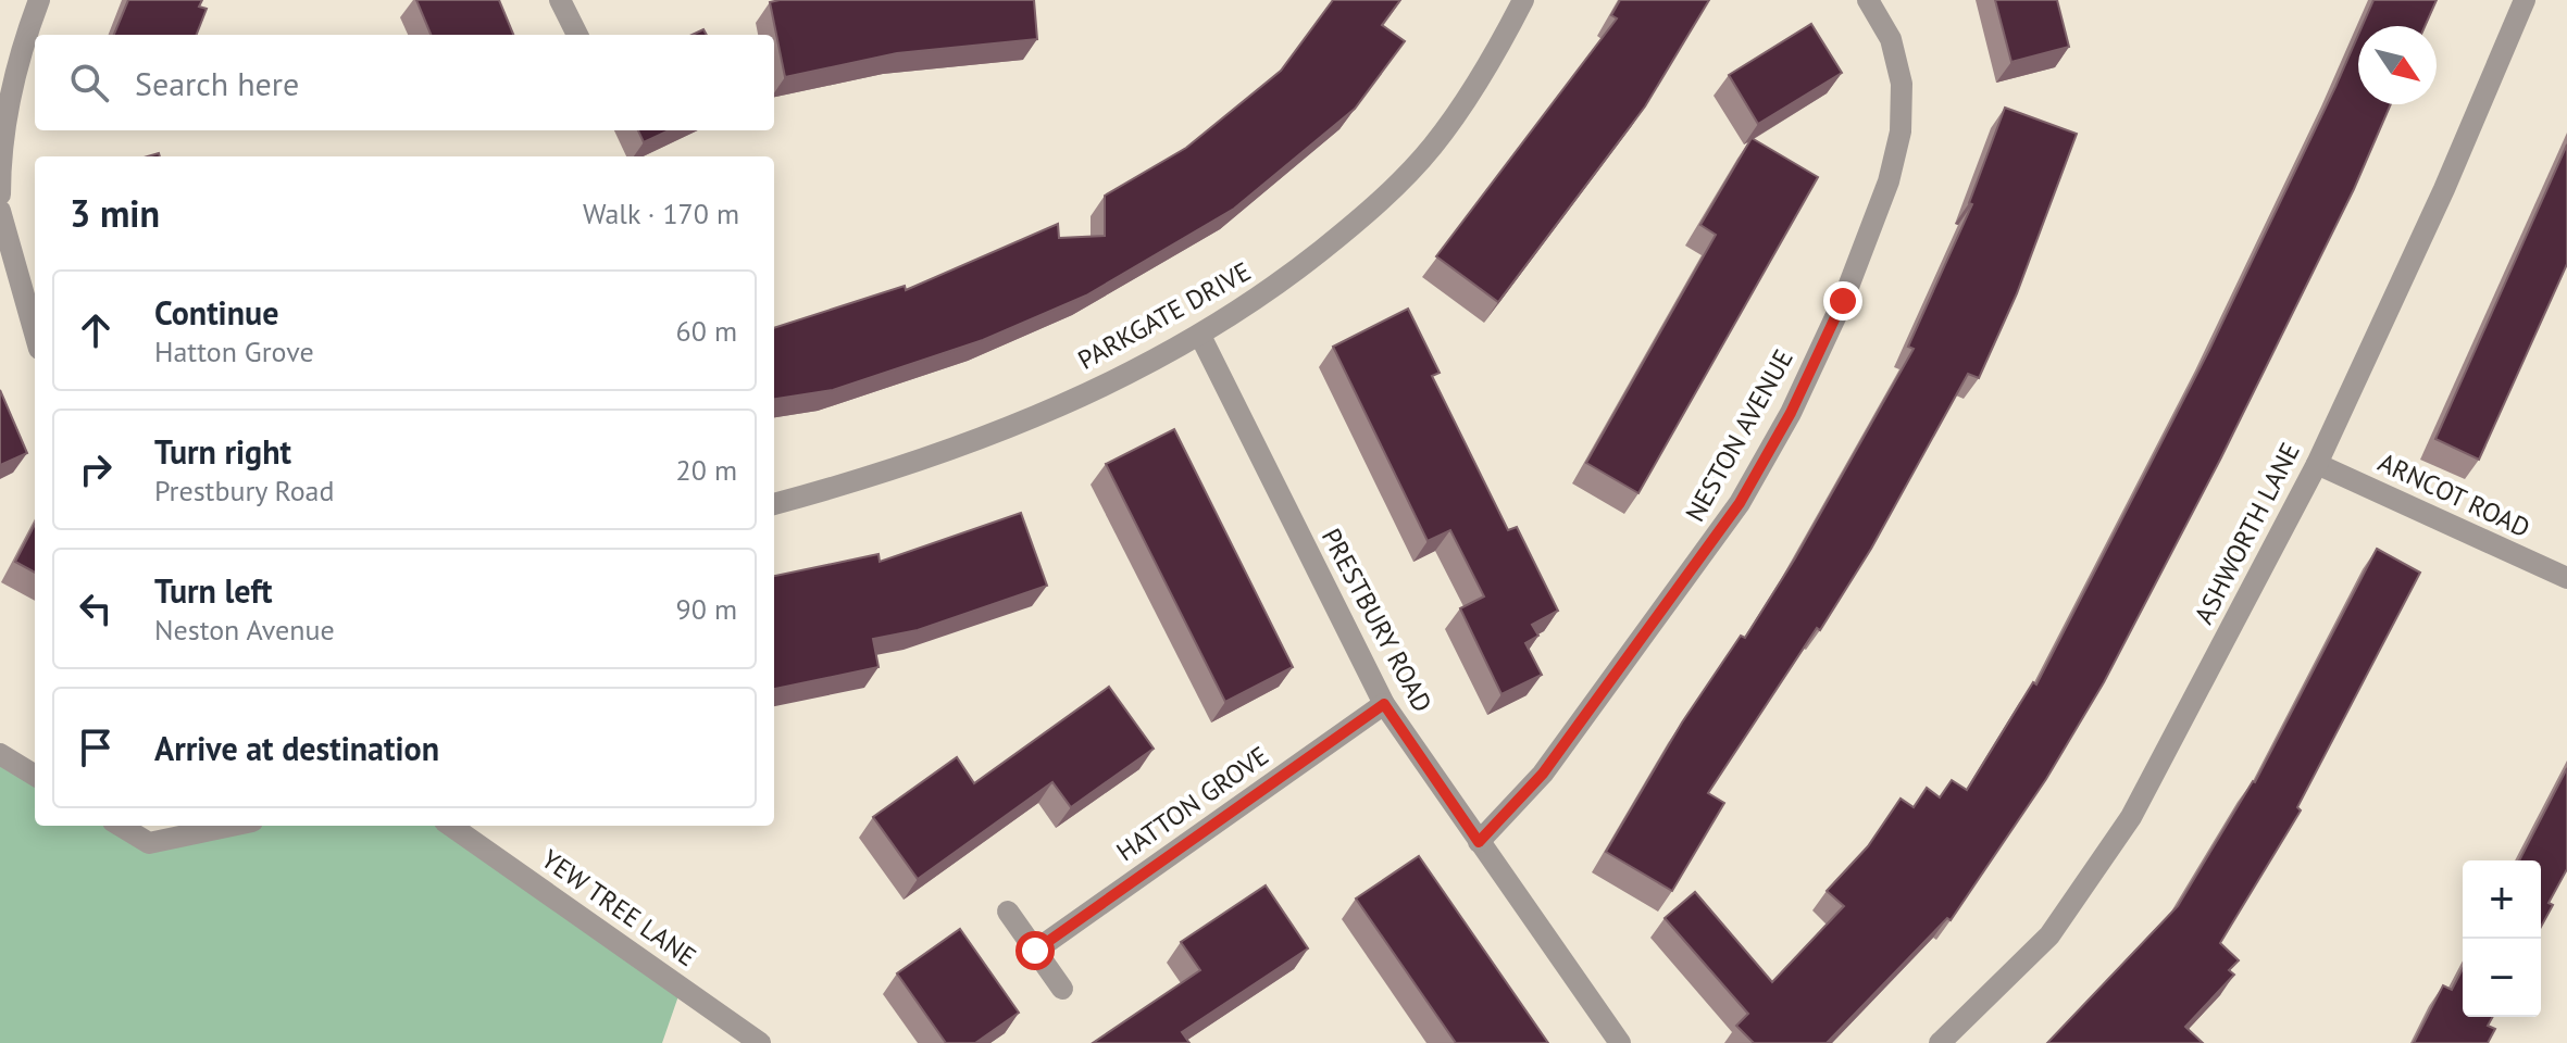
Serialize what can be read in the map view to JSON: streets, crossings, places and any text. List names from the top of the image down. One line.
{"streets":{"street":["PARKGATE DRIVE","NESTON AVENUE","ARNCOT ROAD","ASHWORTH LANE","PRESTBURY ROAD","HATTON GROVE","YEW TREE LANE"]},"crossings":[["PARKGATE DRIVE","PRESTBURY ROAD"],["NESTON AVENUE","PRESTBURY ROAD"],["ARNCOT ROAD","ASHWORTH LANE"],["PRESTBURY ROAD","HATTON GROVE"]],"north":"bottom right","page":{"search":"Search here","heading":["3 min","Walk · 170 m"],"list":[["Continue","Hatton Grove","60 m"],["Turn right","Prestbury Road","20 m"],["Turn left","Neston Avenue","90 m"],"Arrive at destination"],"map_buttons":["+","−"]}}
